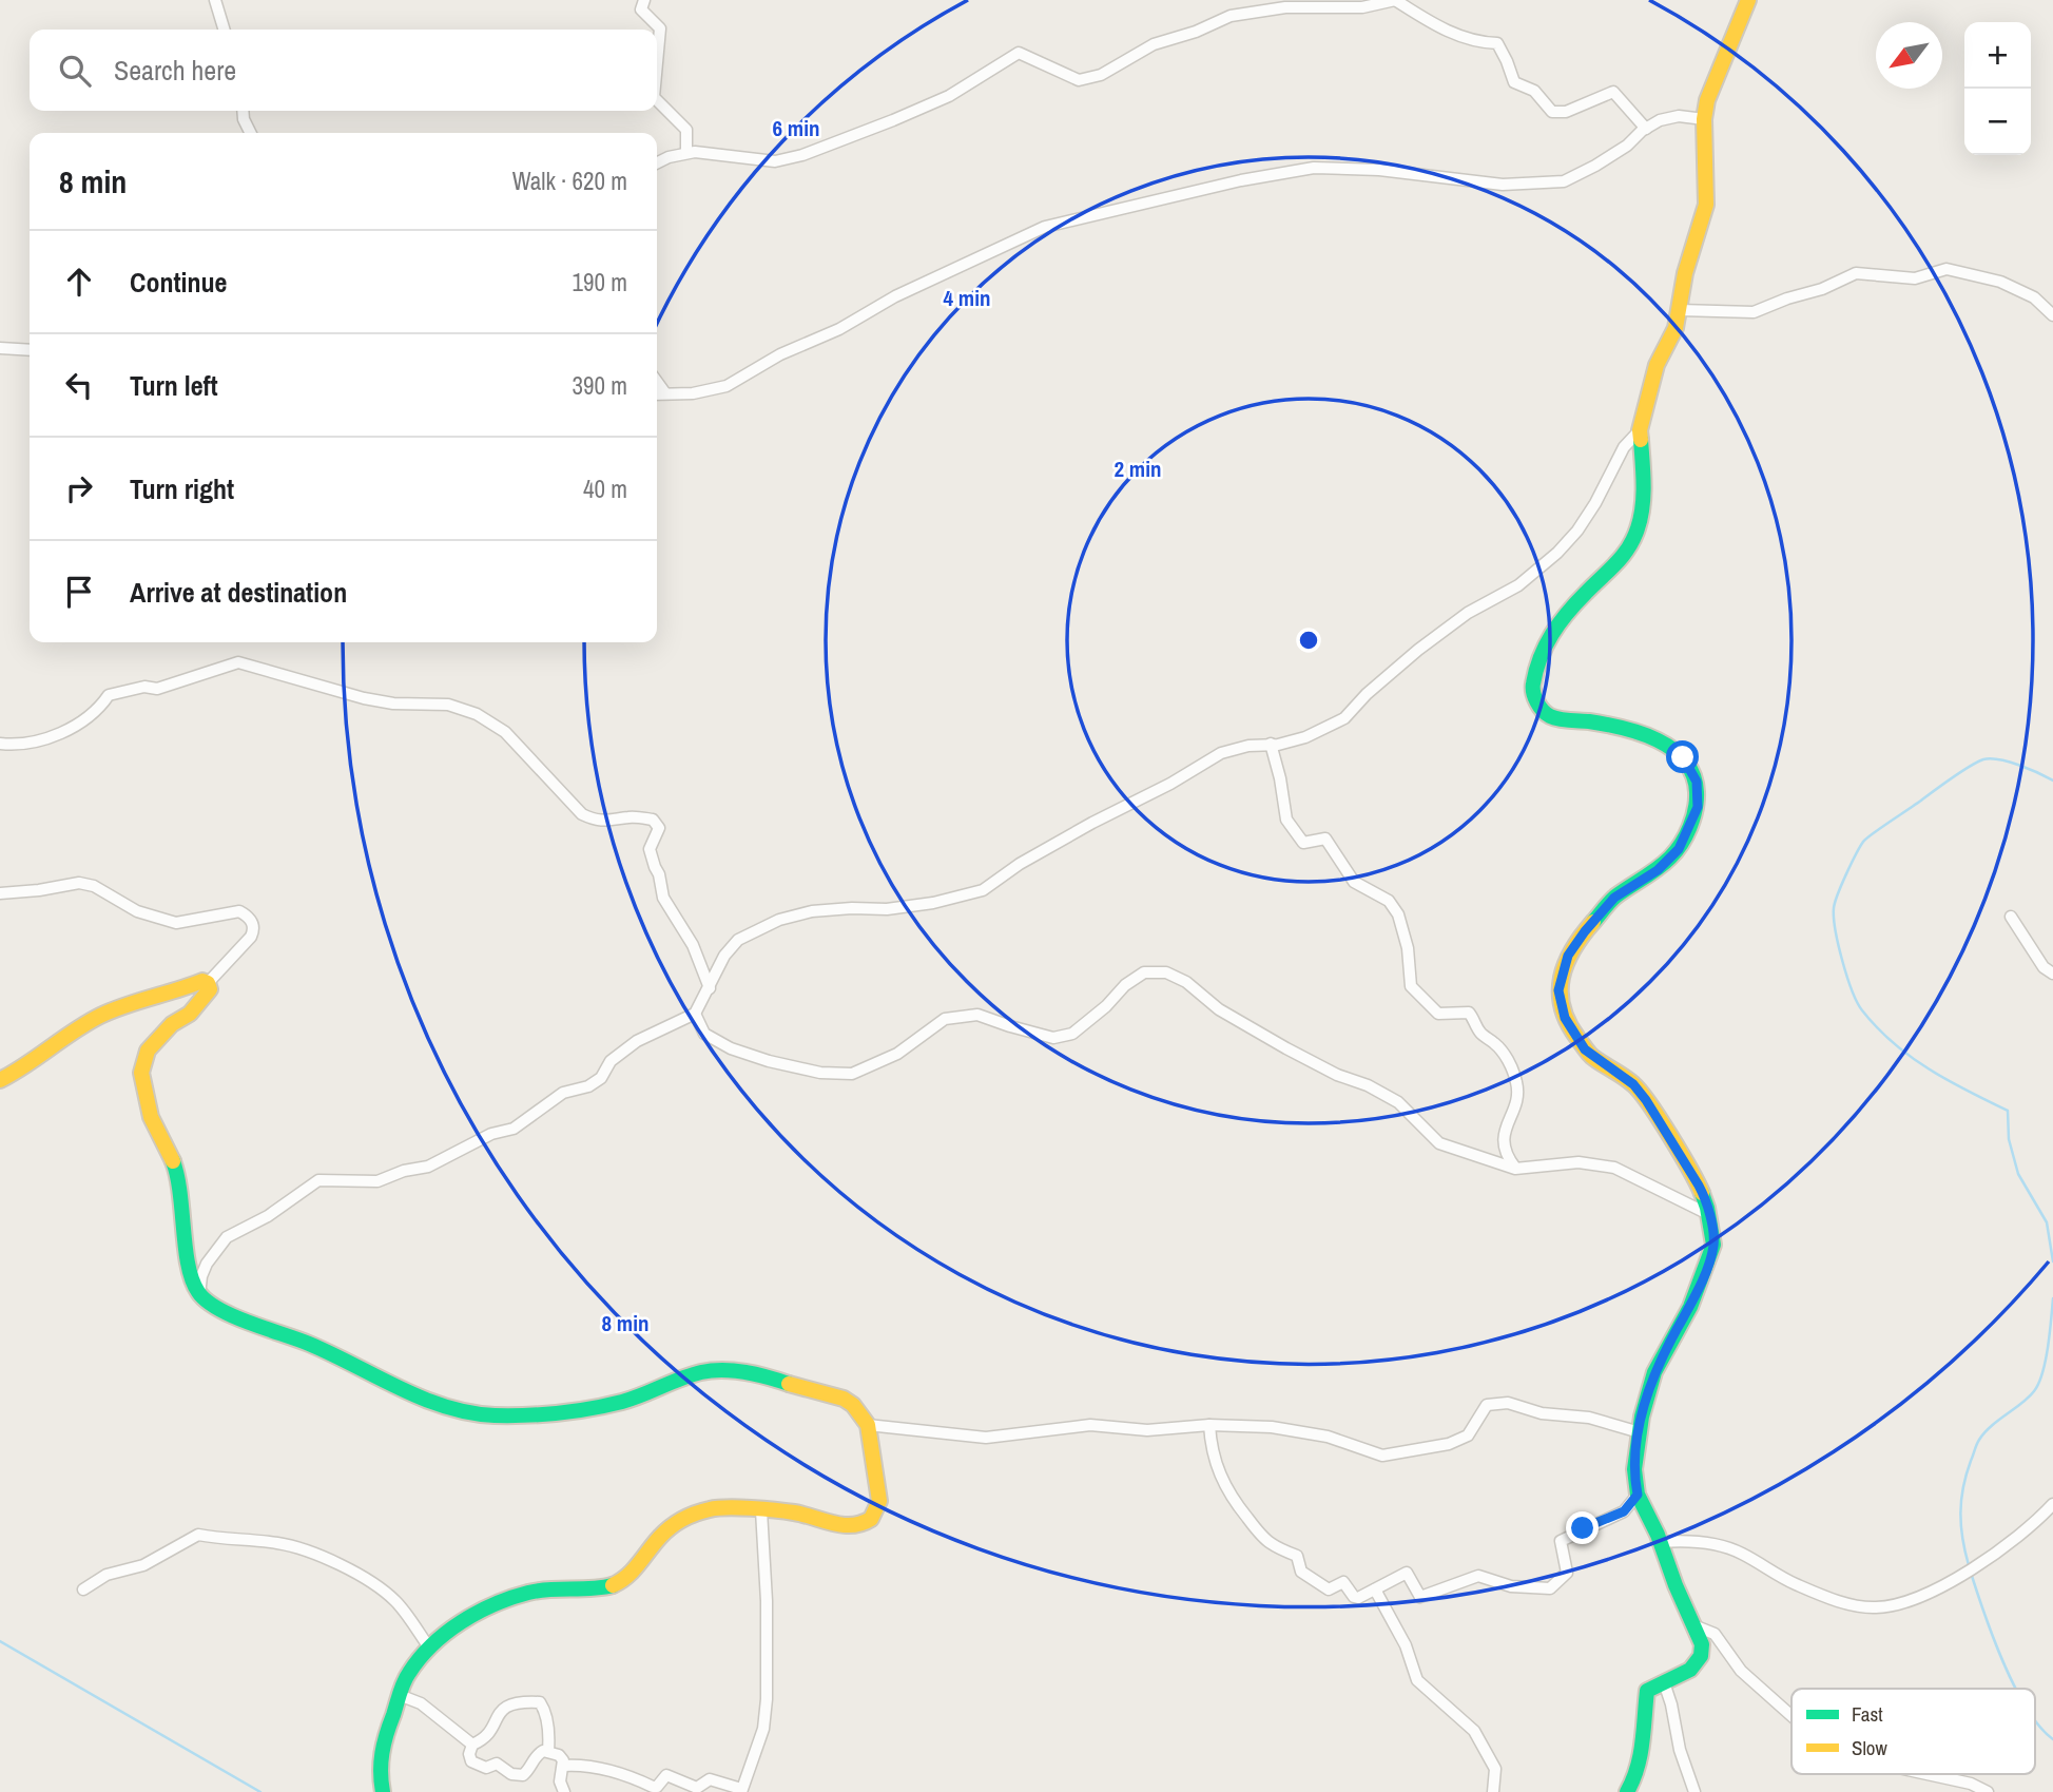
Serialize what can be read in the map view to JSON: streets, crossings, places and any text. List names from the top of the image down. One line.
{"legend":["Fast","Slow"],"north":"bottom left","page":{"map_buttons":["+","−"],"search":"Search here","heading":["8 min","Walk · 620 m"],"list":[["Continue","190 m"],["Turn left","390 m"],["Turn right","40 m"],"Arrive at destination"]},"rings":["6 min","4 min","2 min","8 min"]}
